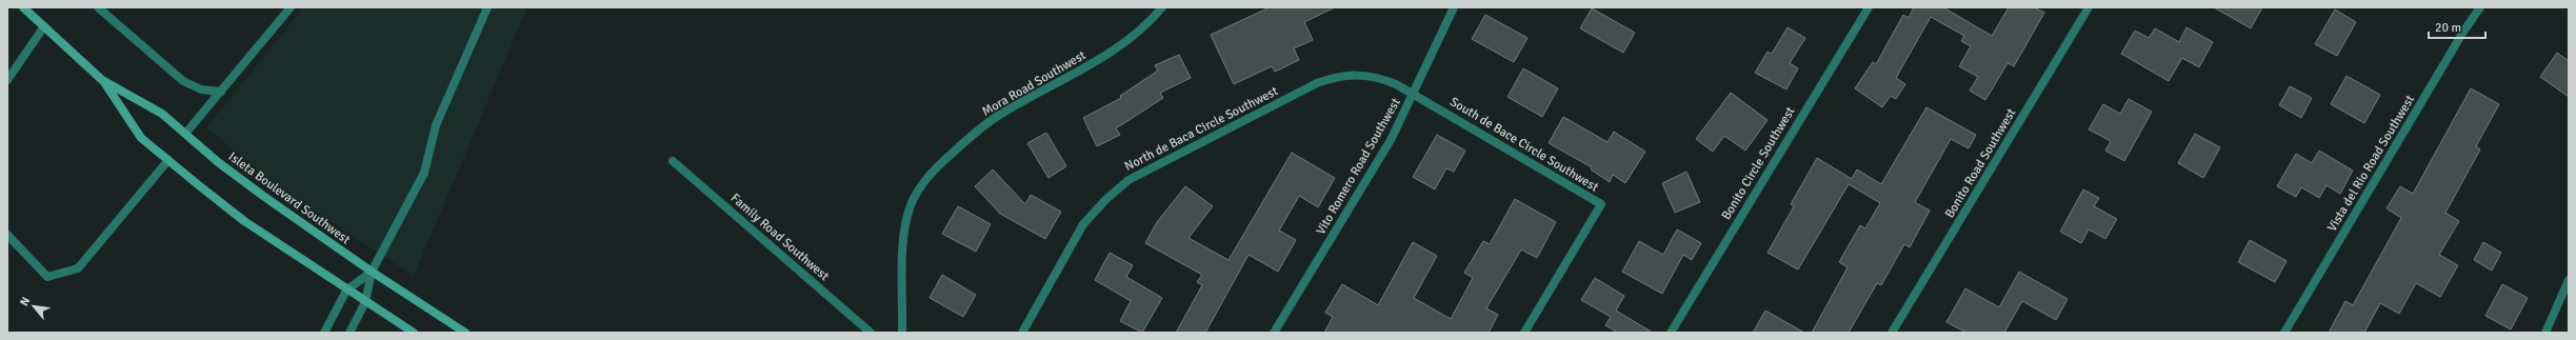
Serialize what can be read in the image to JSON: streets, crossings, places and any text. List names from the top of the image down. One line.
{"streets":{"main road":["Isleta Boulevard Southwest"],"street":["Mora Road Southwest","North de Baca Circle Southwest","South de Bace Circle Southwest","Bonito Circle Southwest","Bonito Road Southwest","Vista del Rio Road Southwest","Vito Romero Road Southwest","Family Road Southwest"]},"crossings":[["North de Baca Circle Southwest","South de Bace Circle Southwest"],["North de Baca Circle Southwest","Vito Romero Road Southwest"],["South de Bace Circle Southwest","Vito Romero Road Southwest"]],"scale_bar":"20 m","north":"top left"}
